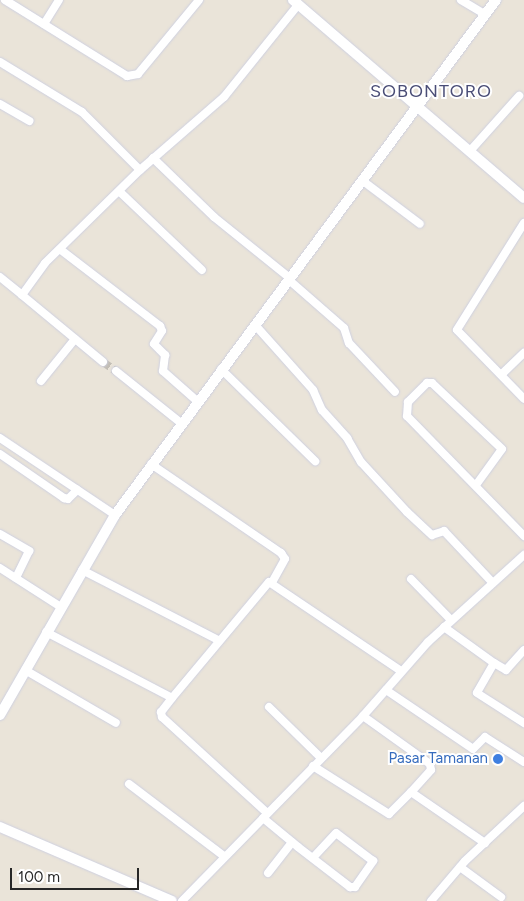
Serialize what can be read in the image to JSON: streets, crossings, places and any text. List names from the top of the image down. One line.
{"districts":["SOBONTORO"],"places":["Pasar Tamanan"],"scale_bar":"100 m"}
